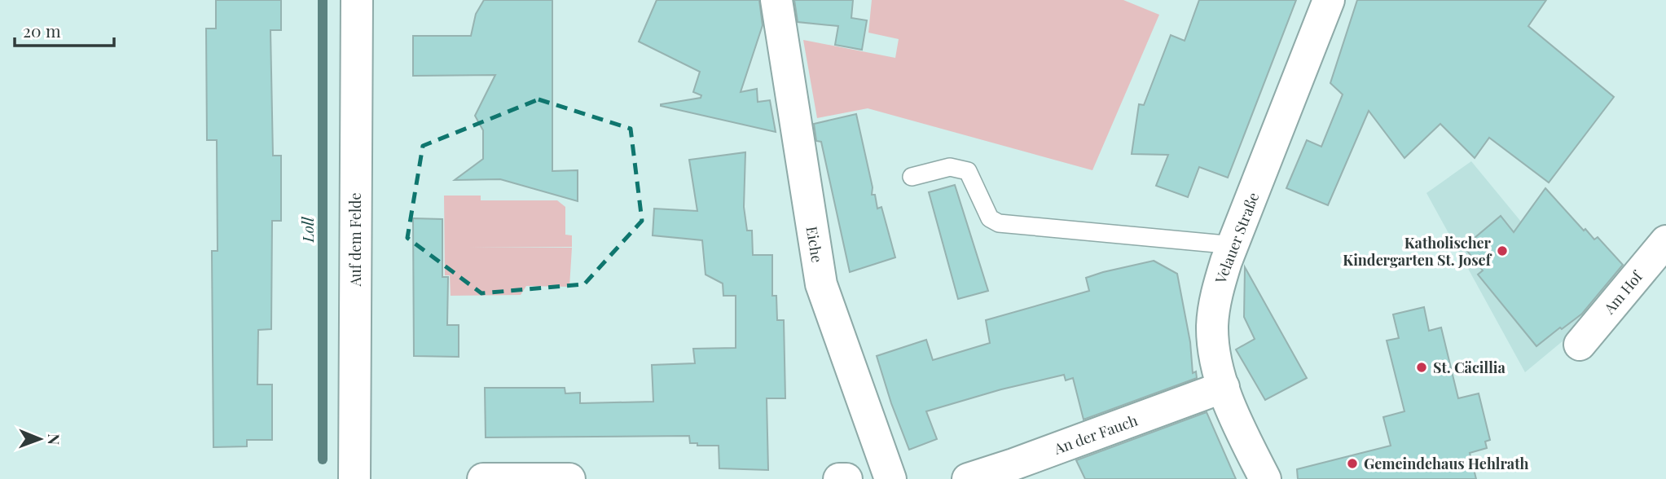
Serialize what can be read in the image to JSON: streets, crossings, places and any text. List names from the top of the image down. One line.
{"streets":{"street":["Velauer Straße","Auf dem Felde","Eiche","Am Hof","An der Fauch"]},"crossings":[["Velauer Straße","An der Fauch"]],"water":["Loll"],"places":["Katholischer Kindergarten St. Josef","St. Cäcillia","Gemeindehaus Hehlrath"],"scale_bar":"20 m","north":"right"}
